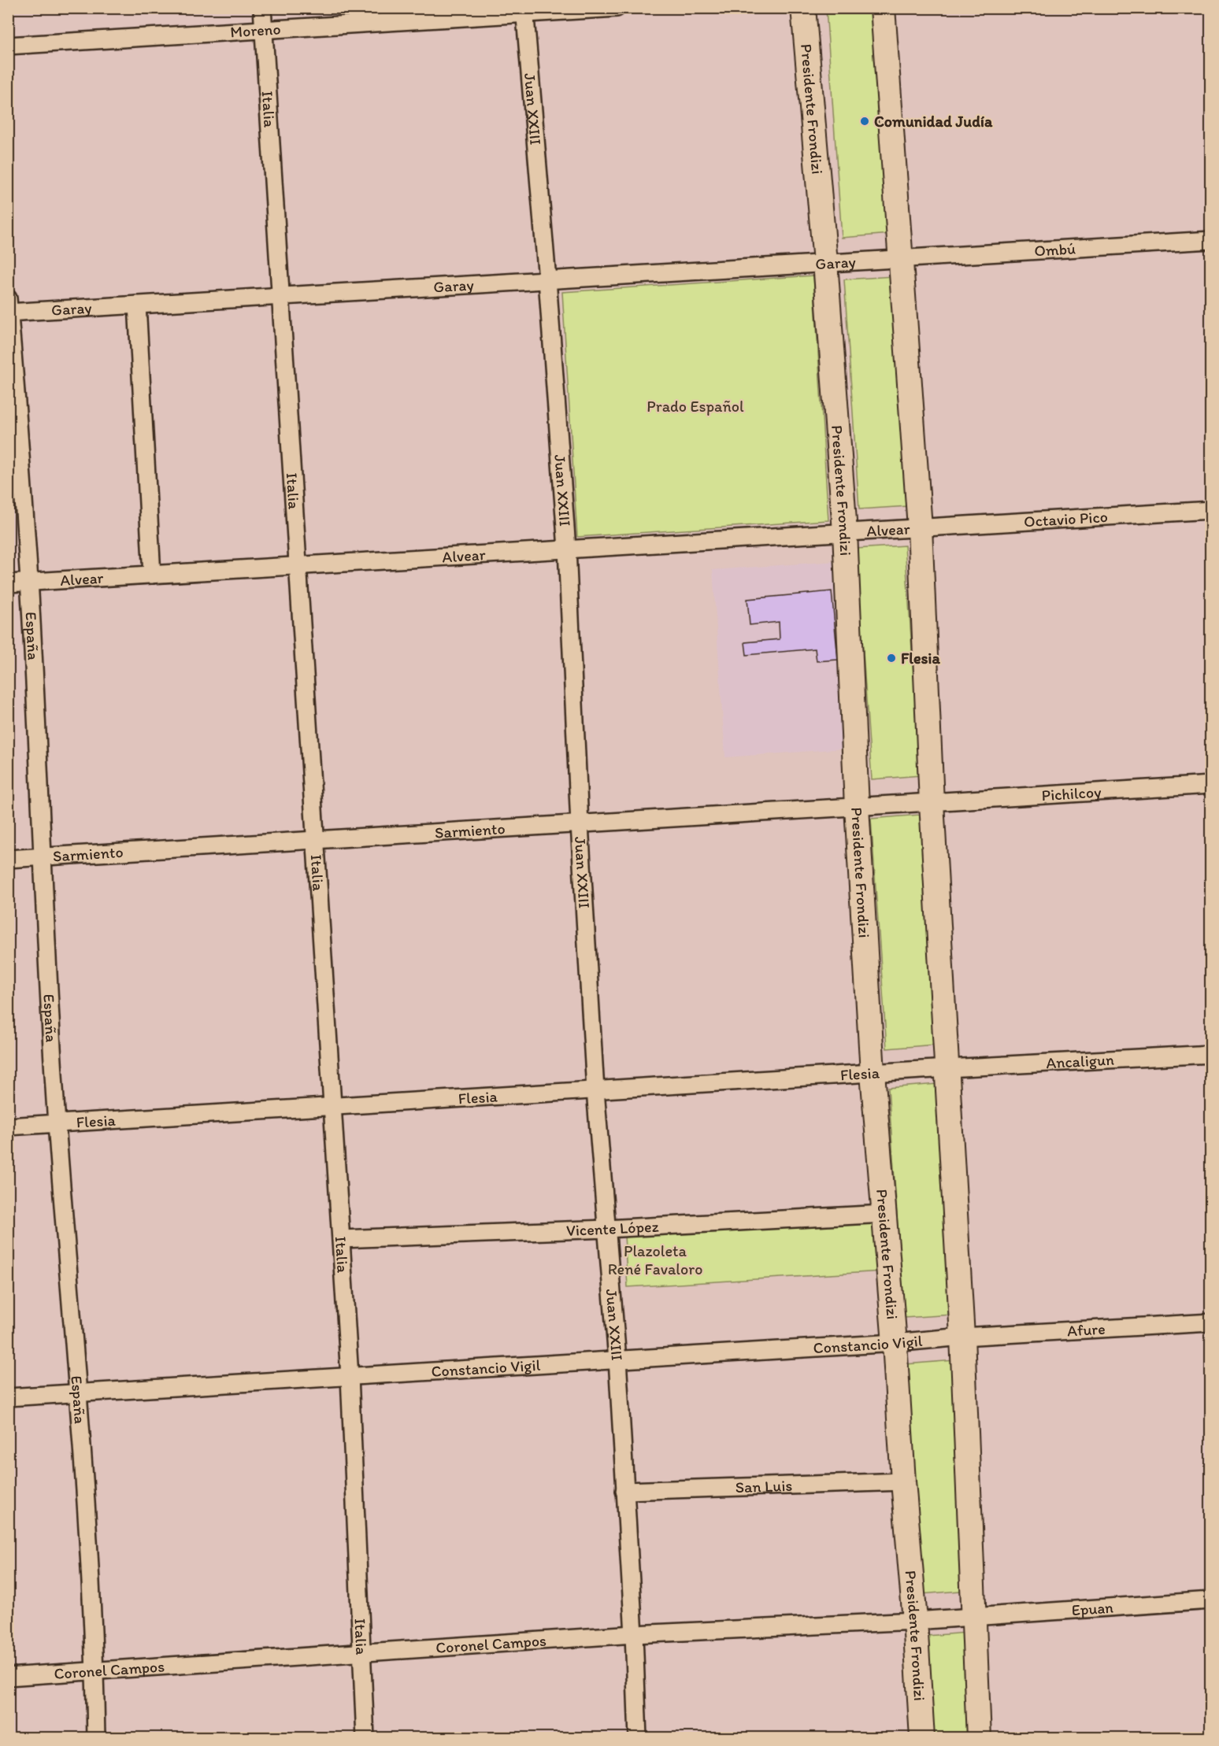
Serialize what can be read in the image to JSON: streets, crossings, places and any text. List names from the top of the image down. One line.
{"streets":{"main road":["Presidente Frondizi"],"street":["Moreno","Italia","Juan XXIII","Ombú","Garay","Octavio Pico","Alvear","España","Pichilcoy","Sarmiento","Ancaligun","Flesia","Vicente López","Afure","Constancio Vigil","San Luis","Epuan","Coronel Campos"]},"crossings":[["Moreno","Italia"],["Moreno","Juan XXIII"],["Italia","Garay"],["Italia","Alvear"],["Italia","Sarmiento"],["Italia","Flesia"],["Italia","Vicente López"],["Italia","Constancio Vigil"],["Italia","Coronel Campos"],["Juan XXIII","Garay"],["Juan XXIII","Alvear"],["Juan XXIII","Sarmiento"],["Juan XXIII","Flesia"],["Juan XXIII","Vicente López"],["Juan XXIII","Constancio Vigil"],["Juan XXIII","San Luis"],["Juan XXIII","Coronel Campos"],["Presidente Frondizi","Garay"],["Presidente Frondizi","Alvear"],["Presidente Frondizi","Sarmiento"],["Presidente Frondizi","Flesia"],["Presidente Frondizi","Vicente López"],["Presidente Frondizi","Constancio Vigil"],["Presidente Frondizi","San Luis"],["Presidente Frondizi","Coronel Campos"],["Ombú","Garay"],["Garay","España"],["Octavio Pico","Alvear"],["Alvear","España"],["España","Sarmiento"],["España","Flesia"],["España","Constancio Vigil"],["España","Coronel Campos"],["Pichilcoy","Sarmiento"],["Ancaligun","Flesia"],["Afure","Constancio Vigil"],["Epuan","Coronel Campos"]],"parks":["Prado Español","Plazoleta René Favaloro"],"places":["Comunidad Judía","Flesia"]}
